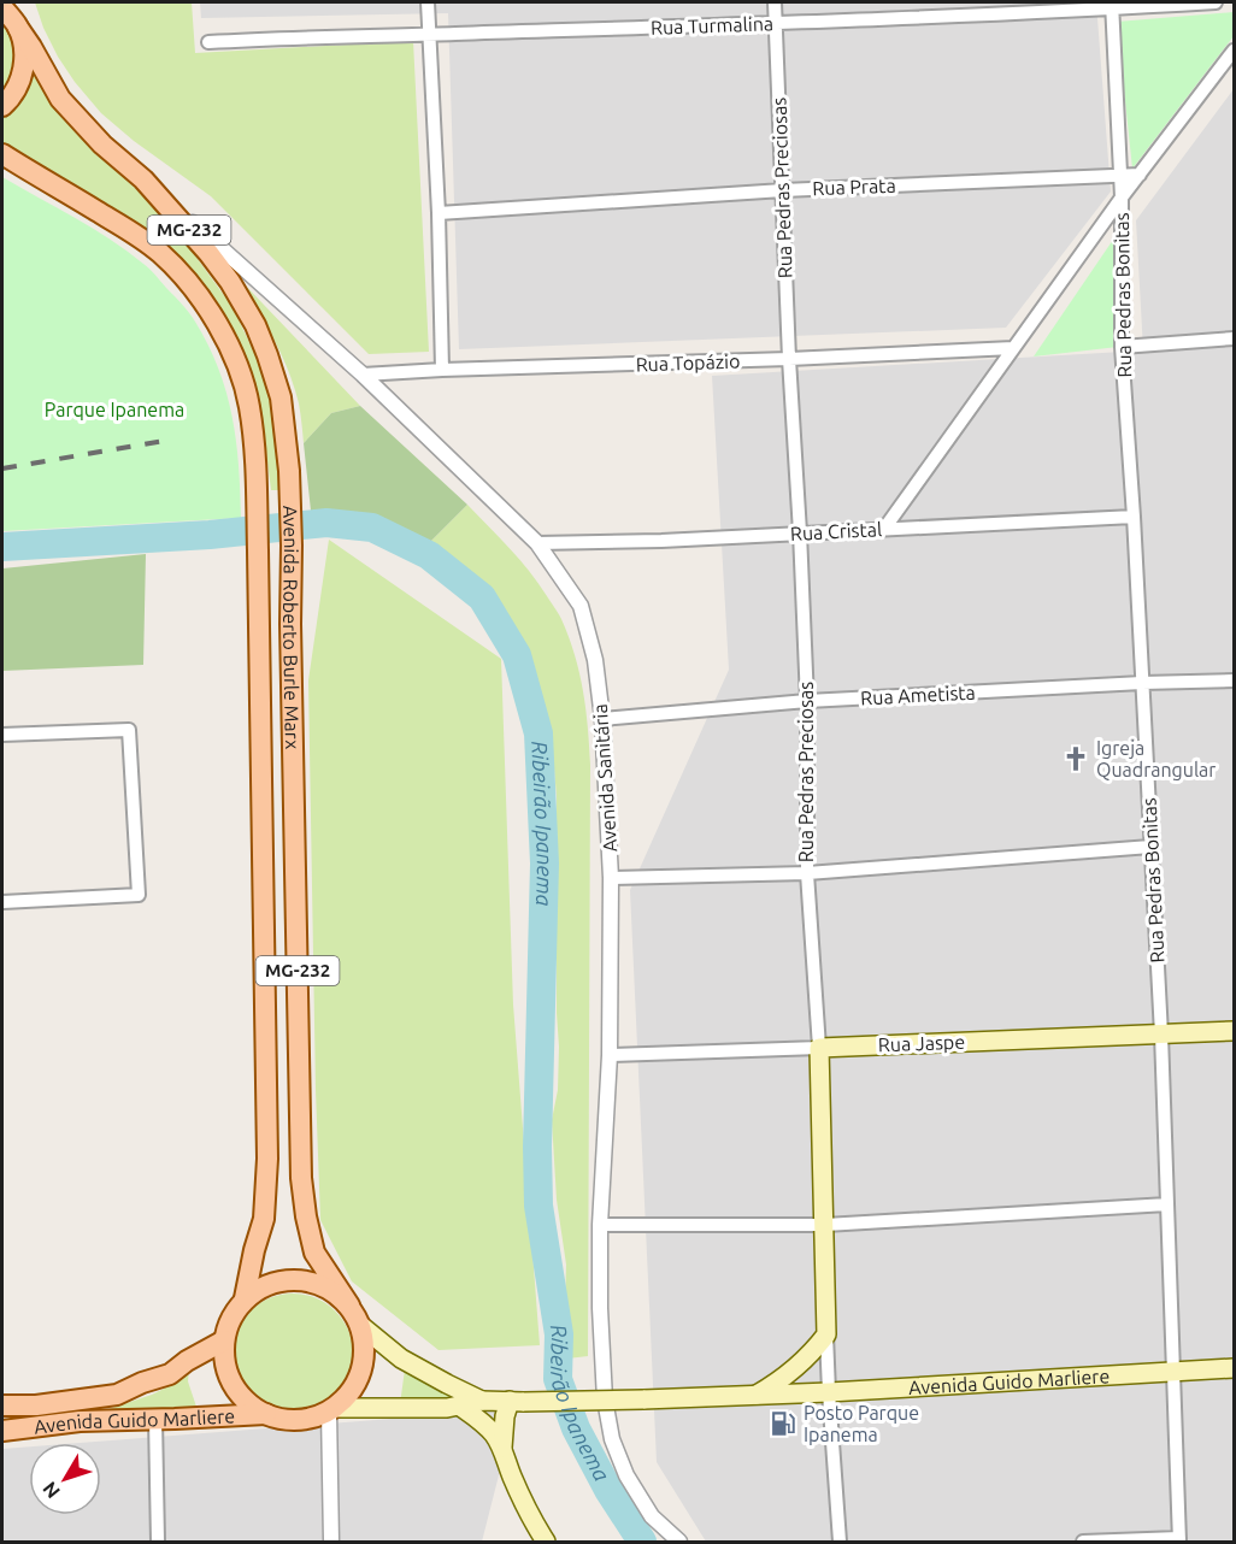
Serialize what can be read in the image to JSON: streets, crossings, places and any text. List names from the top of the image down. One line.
{"streets":{"main road":["Rua Pedras Preciosas","MG-232","Avenida Roberto Burle Marx","Rua Jaspe","Avenida Guido Marliere"],"street":["Rua Turmalina","Rua Prata","Rua Pedras Bonitas","Rua Topázio","Rua Cristal","Rua Ametista","Avenida Sanitária"]},"crossings":[["Rua Turmalina","Rua Pedras Preciosas"],["Rua Turmalina","Rua Pedras Bonitas"],["Rua Prata","Rua Pedras Preciosas"],["Rua Prata","Rua Pedras Bonitas"],["Rua Pedras Preciosas","Rua Topázio"],["Rua Pedras Preciosas","Rua Cristal"],["Rua Pedras Preciosas","Rua Ametista"],["Rua Pedras Preciosas","Rua Jaspe"],["Rua Pedras Preciosas","Avenida Guido Marliere"],["MG-232","Avenida Roberto Burle Marx"],["MG-232","Avenida Guido Marliere"],["Rua Pedras Bonitas","Rua Cristal"],["Rua Pedras Bonitas","Rua Ametista"],["Rua Pedras Bonitas","Rua Jaspe"],["Rua Pedras Bonitas","Avenida Guido Marliere"],["Rua Topázio","Avenida Sanitária"],["Rua Cristal","Avenida Sanitária"],["Avenida Roberto Burle Marx","Avenida Sanitária"],["Avenida Roberto Burle Marx","Avenida Guido Marliere"],["Rua Ametista","Avenida Sanitária"],["Avenida Sanitária","Rua Jaspe"]],"water":["Ribeirão Ipanema"],"parks":["Parque Ipanema"],"places":{"church":["Igreja Quadrangular"],"fuel station":["Posto Parque Ipanema"]},"north":"bottom left"}
